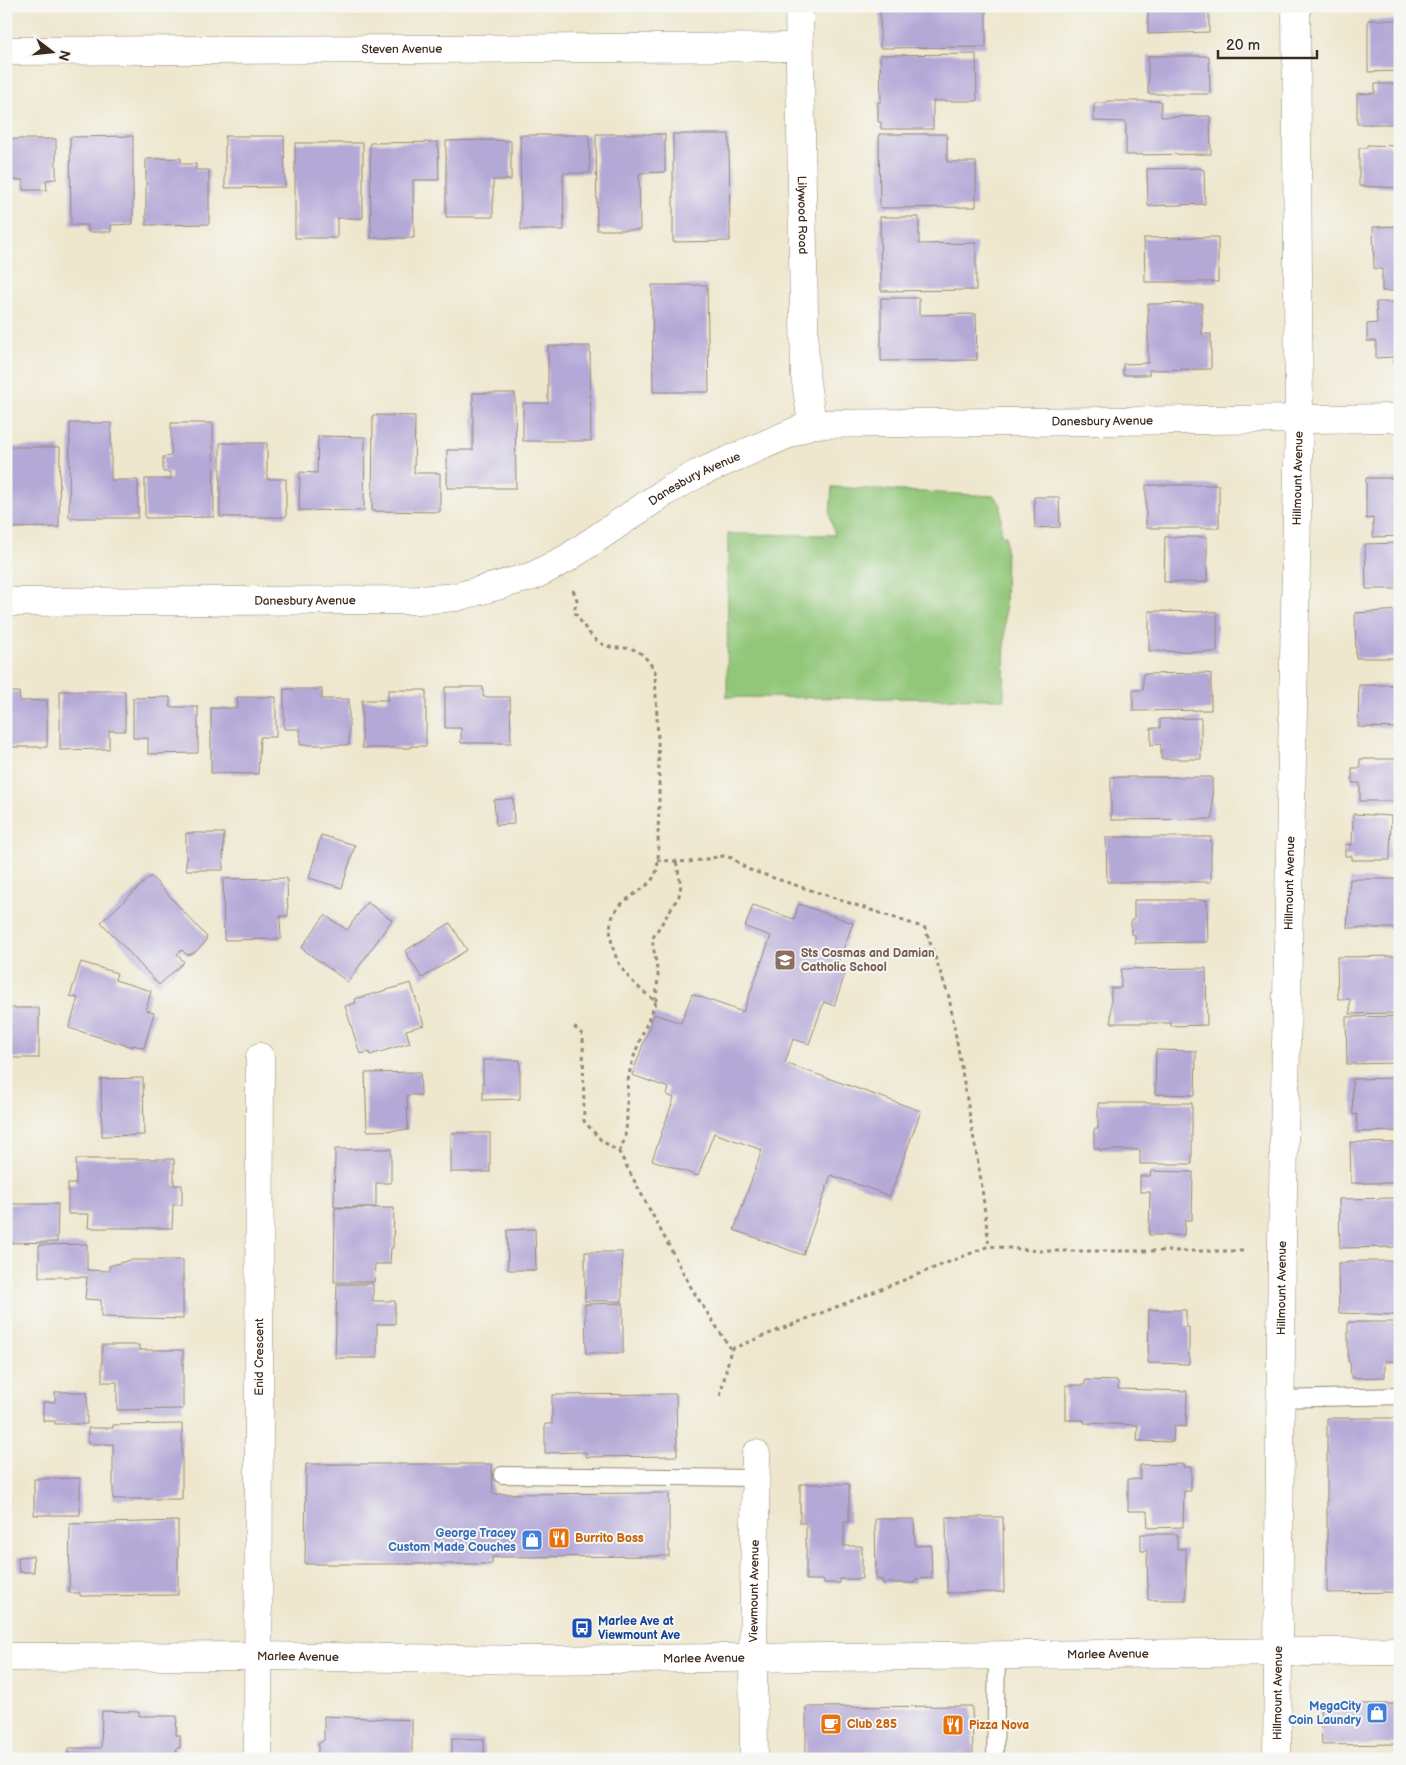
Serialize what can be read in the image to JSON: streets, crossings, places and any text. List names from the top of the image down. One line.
{"streets":{"street":["Steven Avenue","Lilywood Road","Danesbury Avenue","Hillmount Avenue","Enid Crescent","Viewmount Avenue","Marlee Avenue"]},"crossings":[["Steven Avenue","Lilywood Road"],["Lilywood Road","Danesbury Avenue"],["Danesbury Avenue","Hillmount Avenue"],["Hillmount Avenue","Marlee Avenue"],["Enid Crescent","Marlee Avenue"],["Viewmount Avenue","Marlee Avenue"]],"places":{"school or university":["Sts Cosmas and Damian Catholic School"],"restaurant":["Burrito Boss","Pizza Nova"],"shop":["George Tracey Custom Made Couches","MegaCity Coin Laundry"],"bus stop":["Marlee Ave at Viewmount Ave"],"cafe":["Club 285"]},"scale_bar":"20 m","north":"right"}
